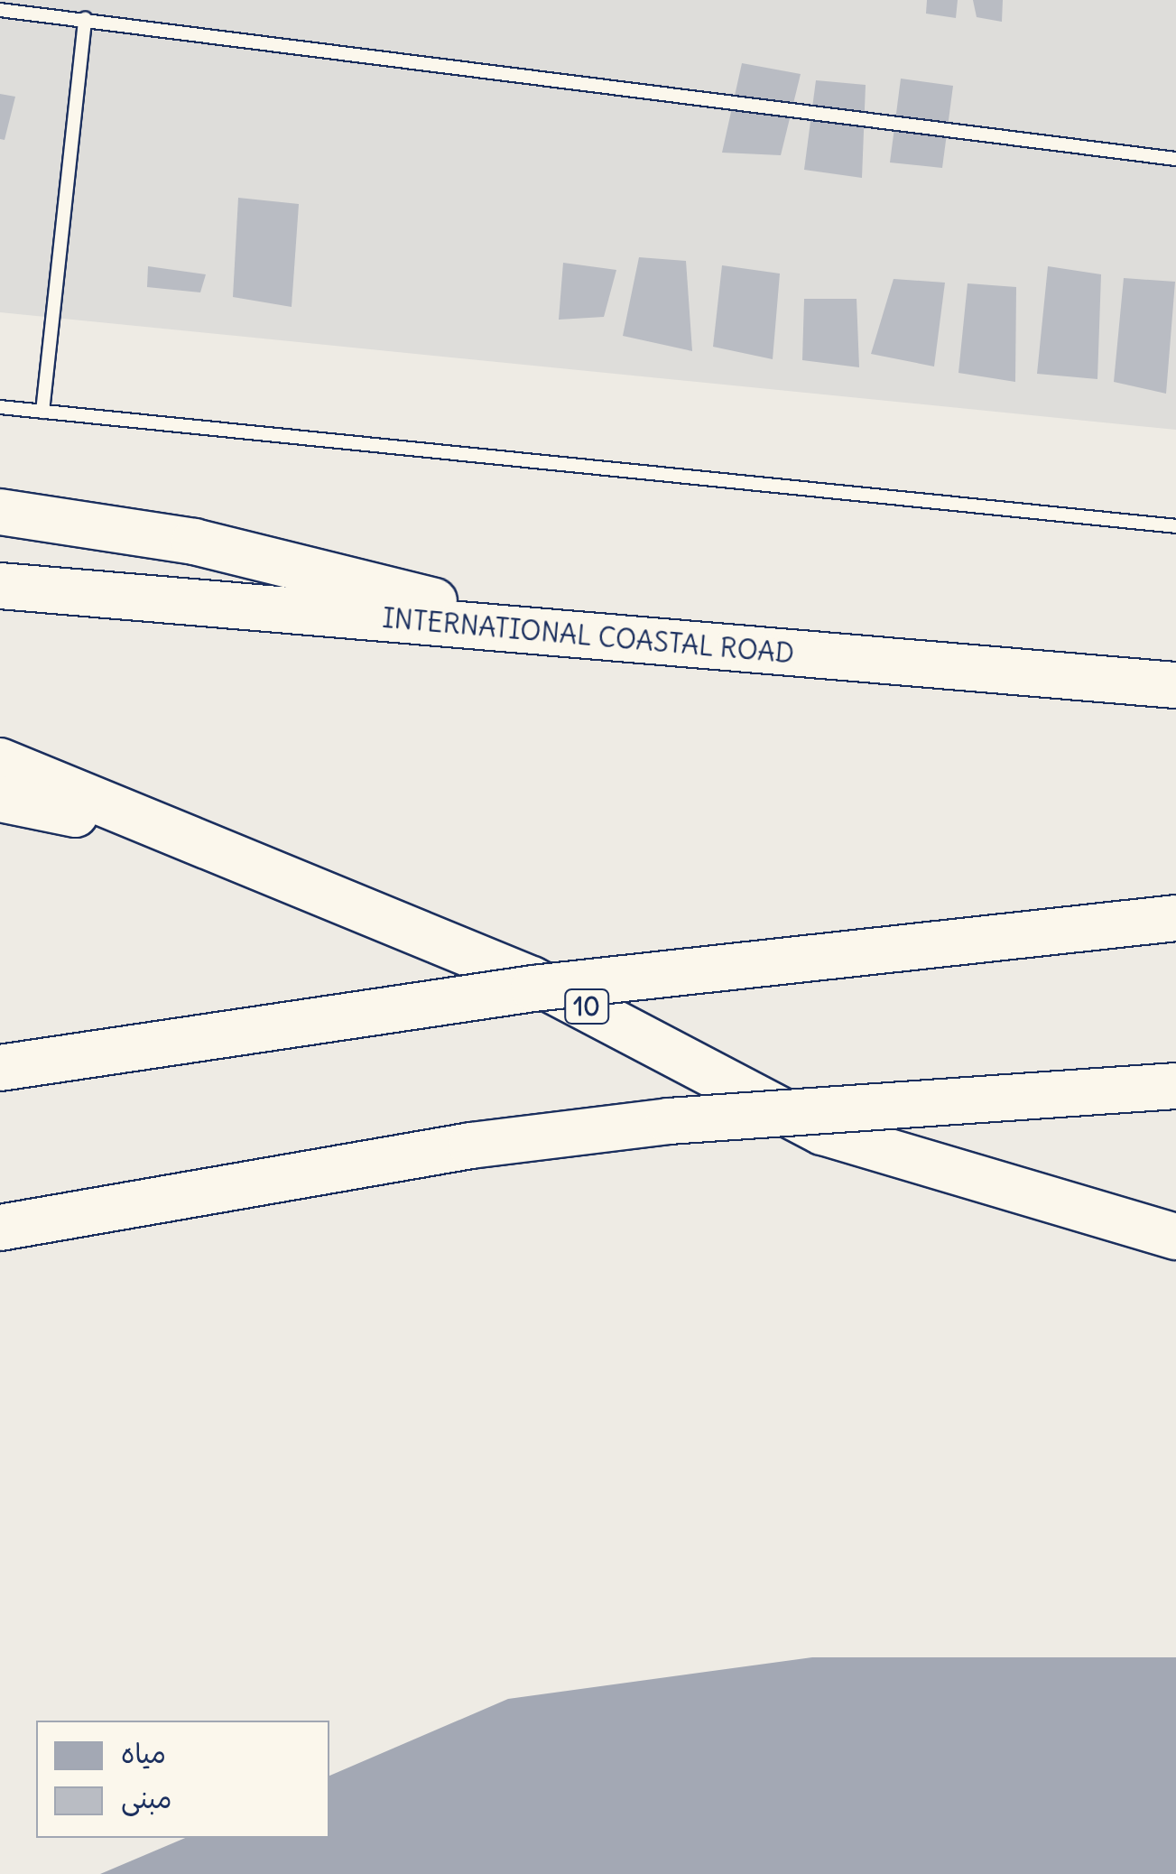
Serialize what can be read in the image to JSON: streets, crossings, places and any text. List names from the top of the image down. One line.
{"streets":{"highway":["INTERNATIONAL COASTAL ROAD","10"]},"legend":["مياه","مبنى"]}
